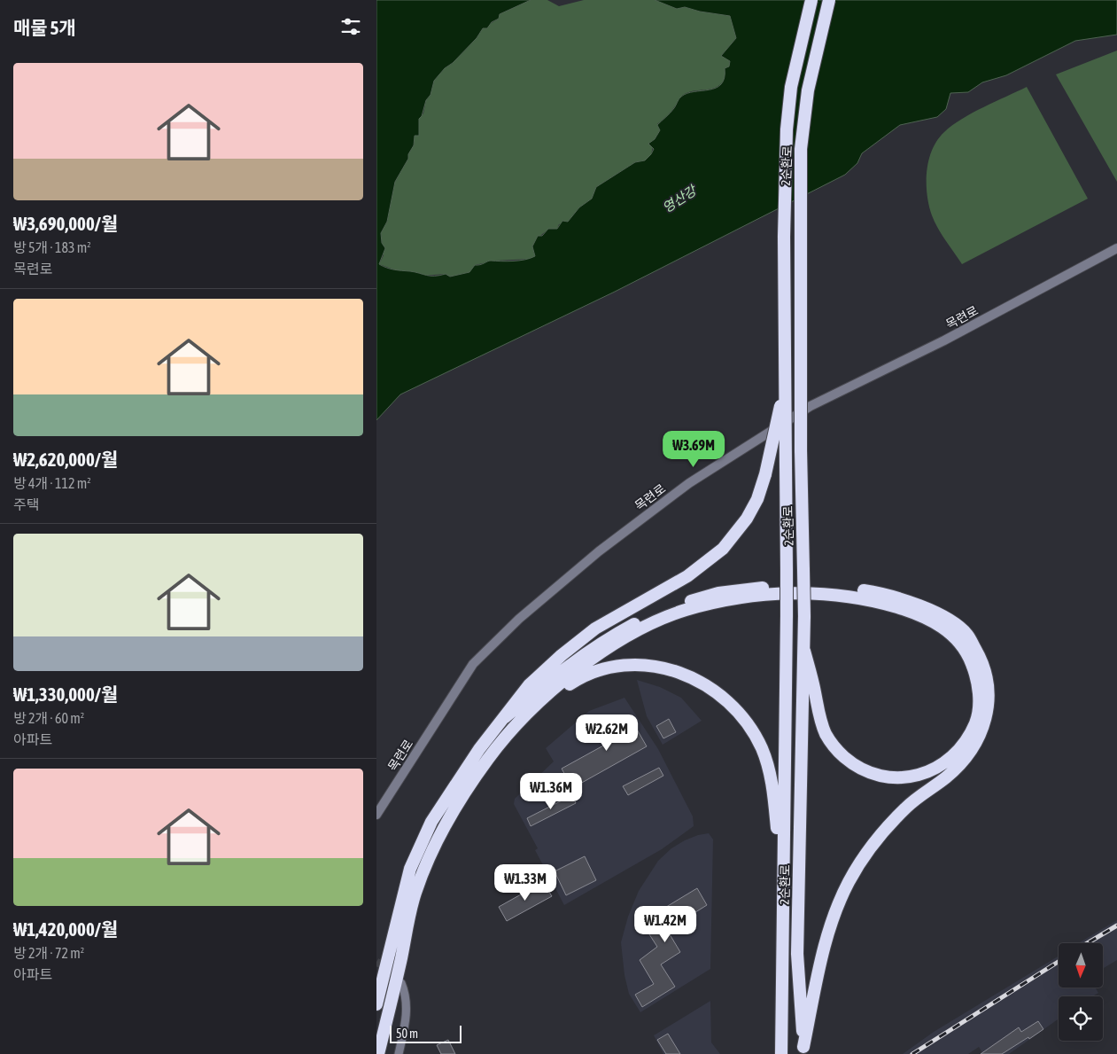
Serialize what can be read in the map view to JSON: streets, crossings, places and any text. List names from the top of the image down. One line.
{"streets":{"highway":["2순환로"],"street":["목련로"]},"water":["영산강"],"scale_bar":"50 m","north":"bottom","page":{"heading":"매물 5개","list":[{"name":"₩3,690,000/월","note":"방 5개 · 183 m² · 목련로"},{"name":"₩2,620,000/월","note":"방 4개 · 112 m² · 주택"},{"name":"₩1,330,000/월","note":"방 2개 · 60 m² · 아파트"},{"name":"₩1,420,000/월","note":"방 2개 · 72 m² · 아파트"}],"price":["₩3.69M","₩2.62M","₩1.36M","₩1.33M","₩1.42M"],"scale":"50 m"}}
